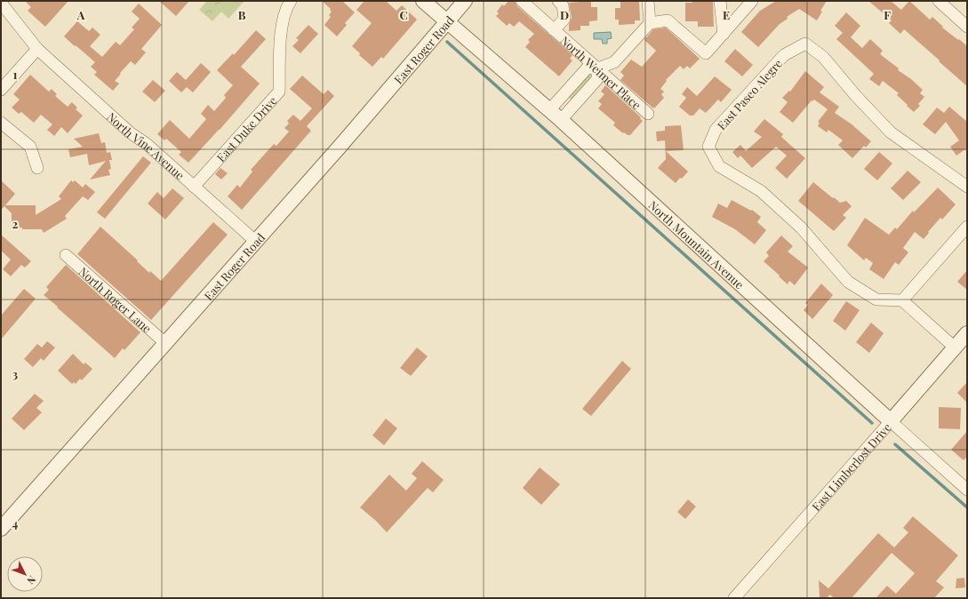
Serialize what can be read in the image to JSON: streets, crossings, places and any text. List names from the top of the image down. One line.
{"streets":{"street":["East Roger Road","North Weimer Place","East Paseo Alegre","East Duke Drive","North Vine Avenue","North Mountain Avenue","North Roger Lane","East Limberlost Drive"]},"crossings":[["East Roger Road","North Vine Avenue"],["East Roger Road","North Mountain Avenue"],["East Roger Road","North Roger Lane"],["East Duke Drive","North Vine Avenue"],["North Mountain Avenue","East Limberlost Drive"]],"north":"bottom right","grid":{"columns":["A","B","C","D","E","F"],"rows":["1","2","3","4"]}}
